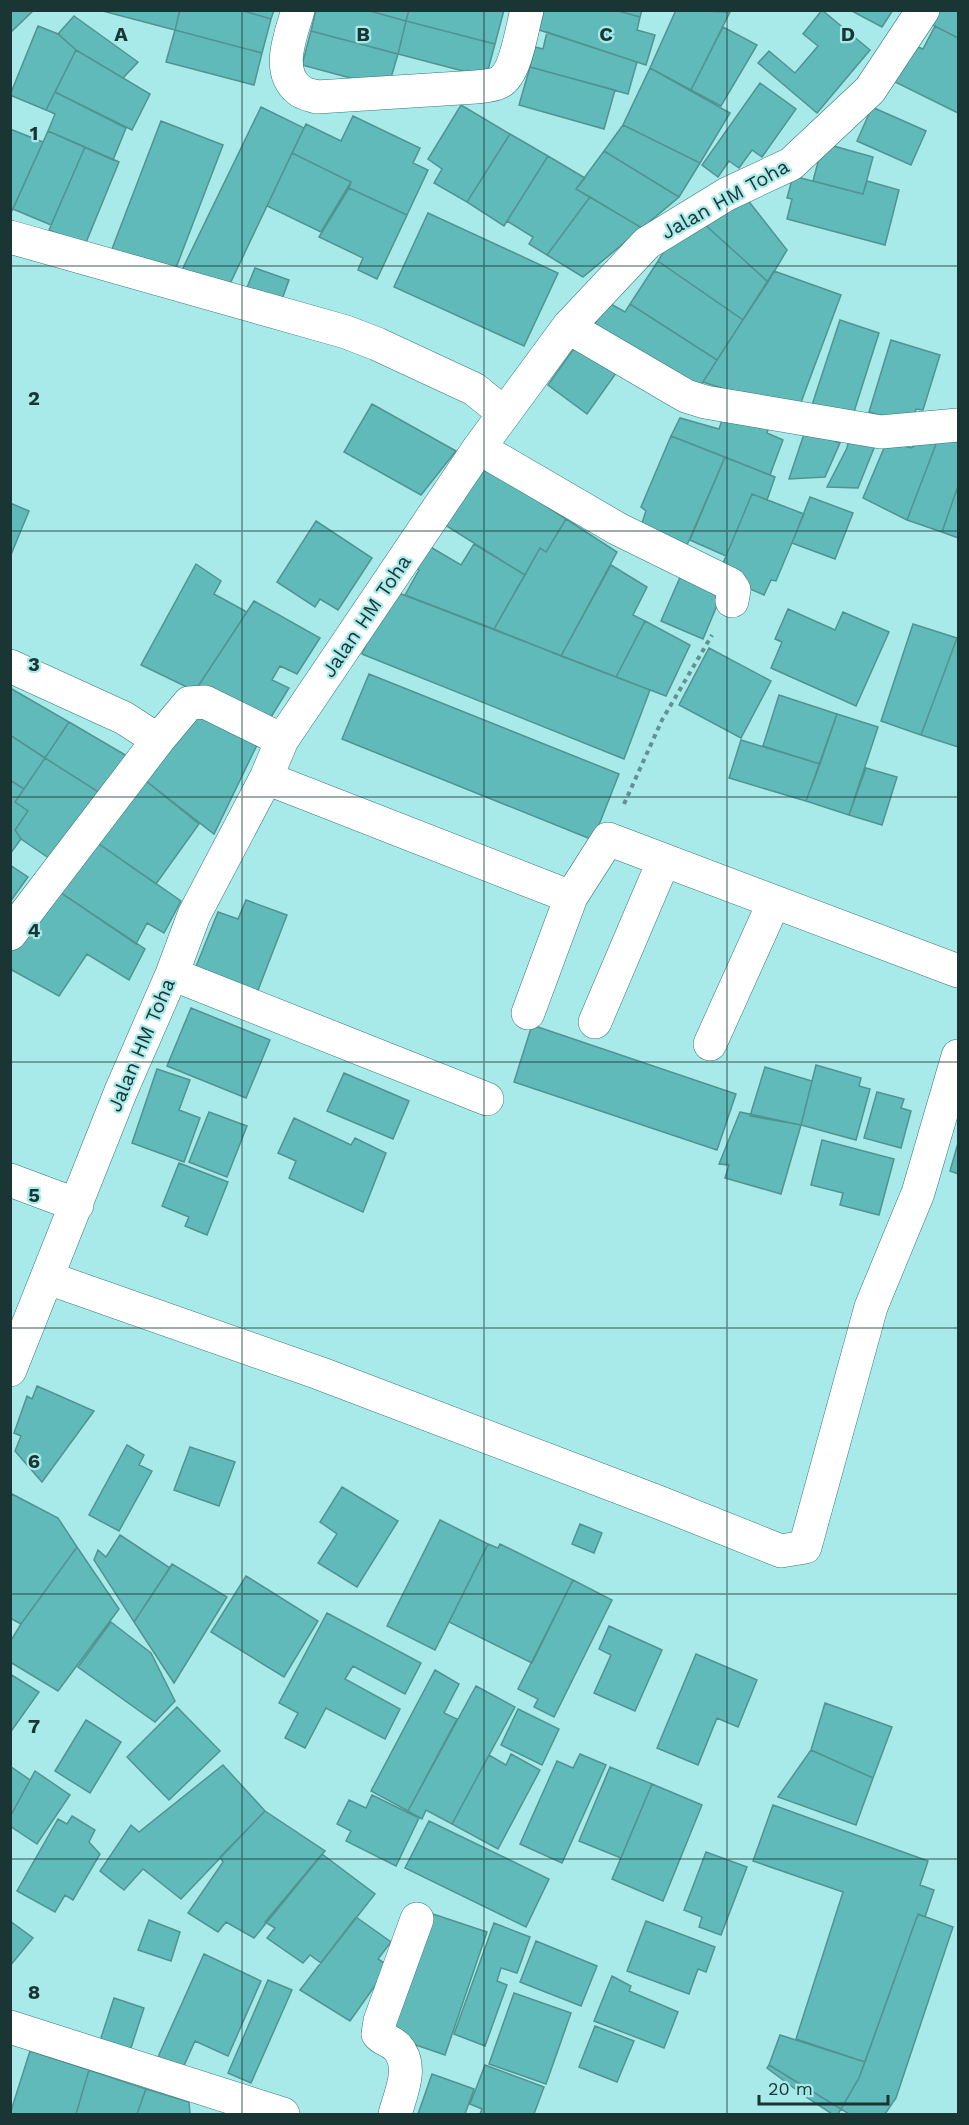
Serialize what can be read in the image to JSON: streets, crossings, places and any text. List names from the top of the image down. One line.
{"streets":{"street":["Jalan HM Toha"]},"scale_bar":"20 m","grid":{"columns":["A","B","C","D"],"rows":["1","2","3","4","5","6","7","8"]}}
